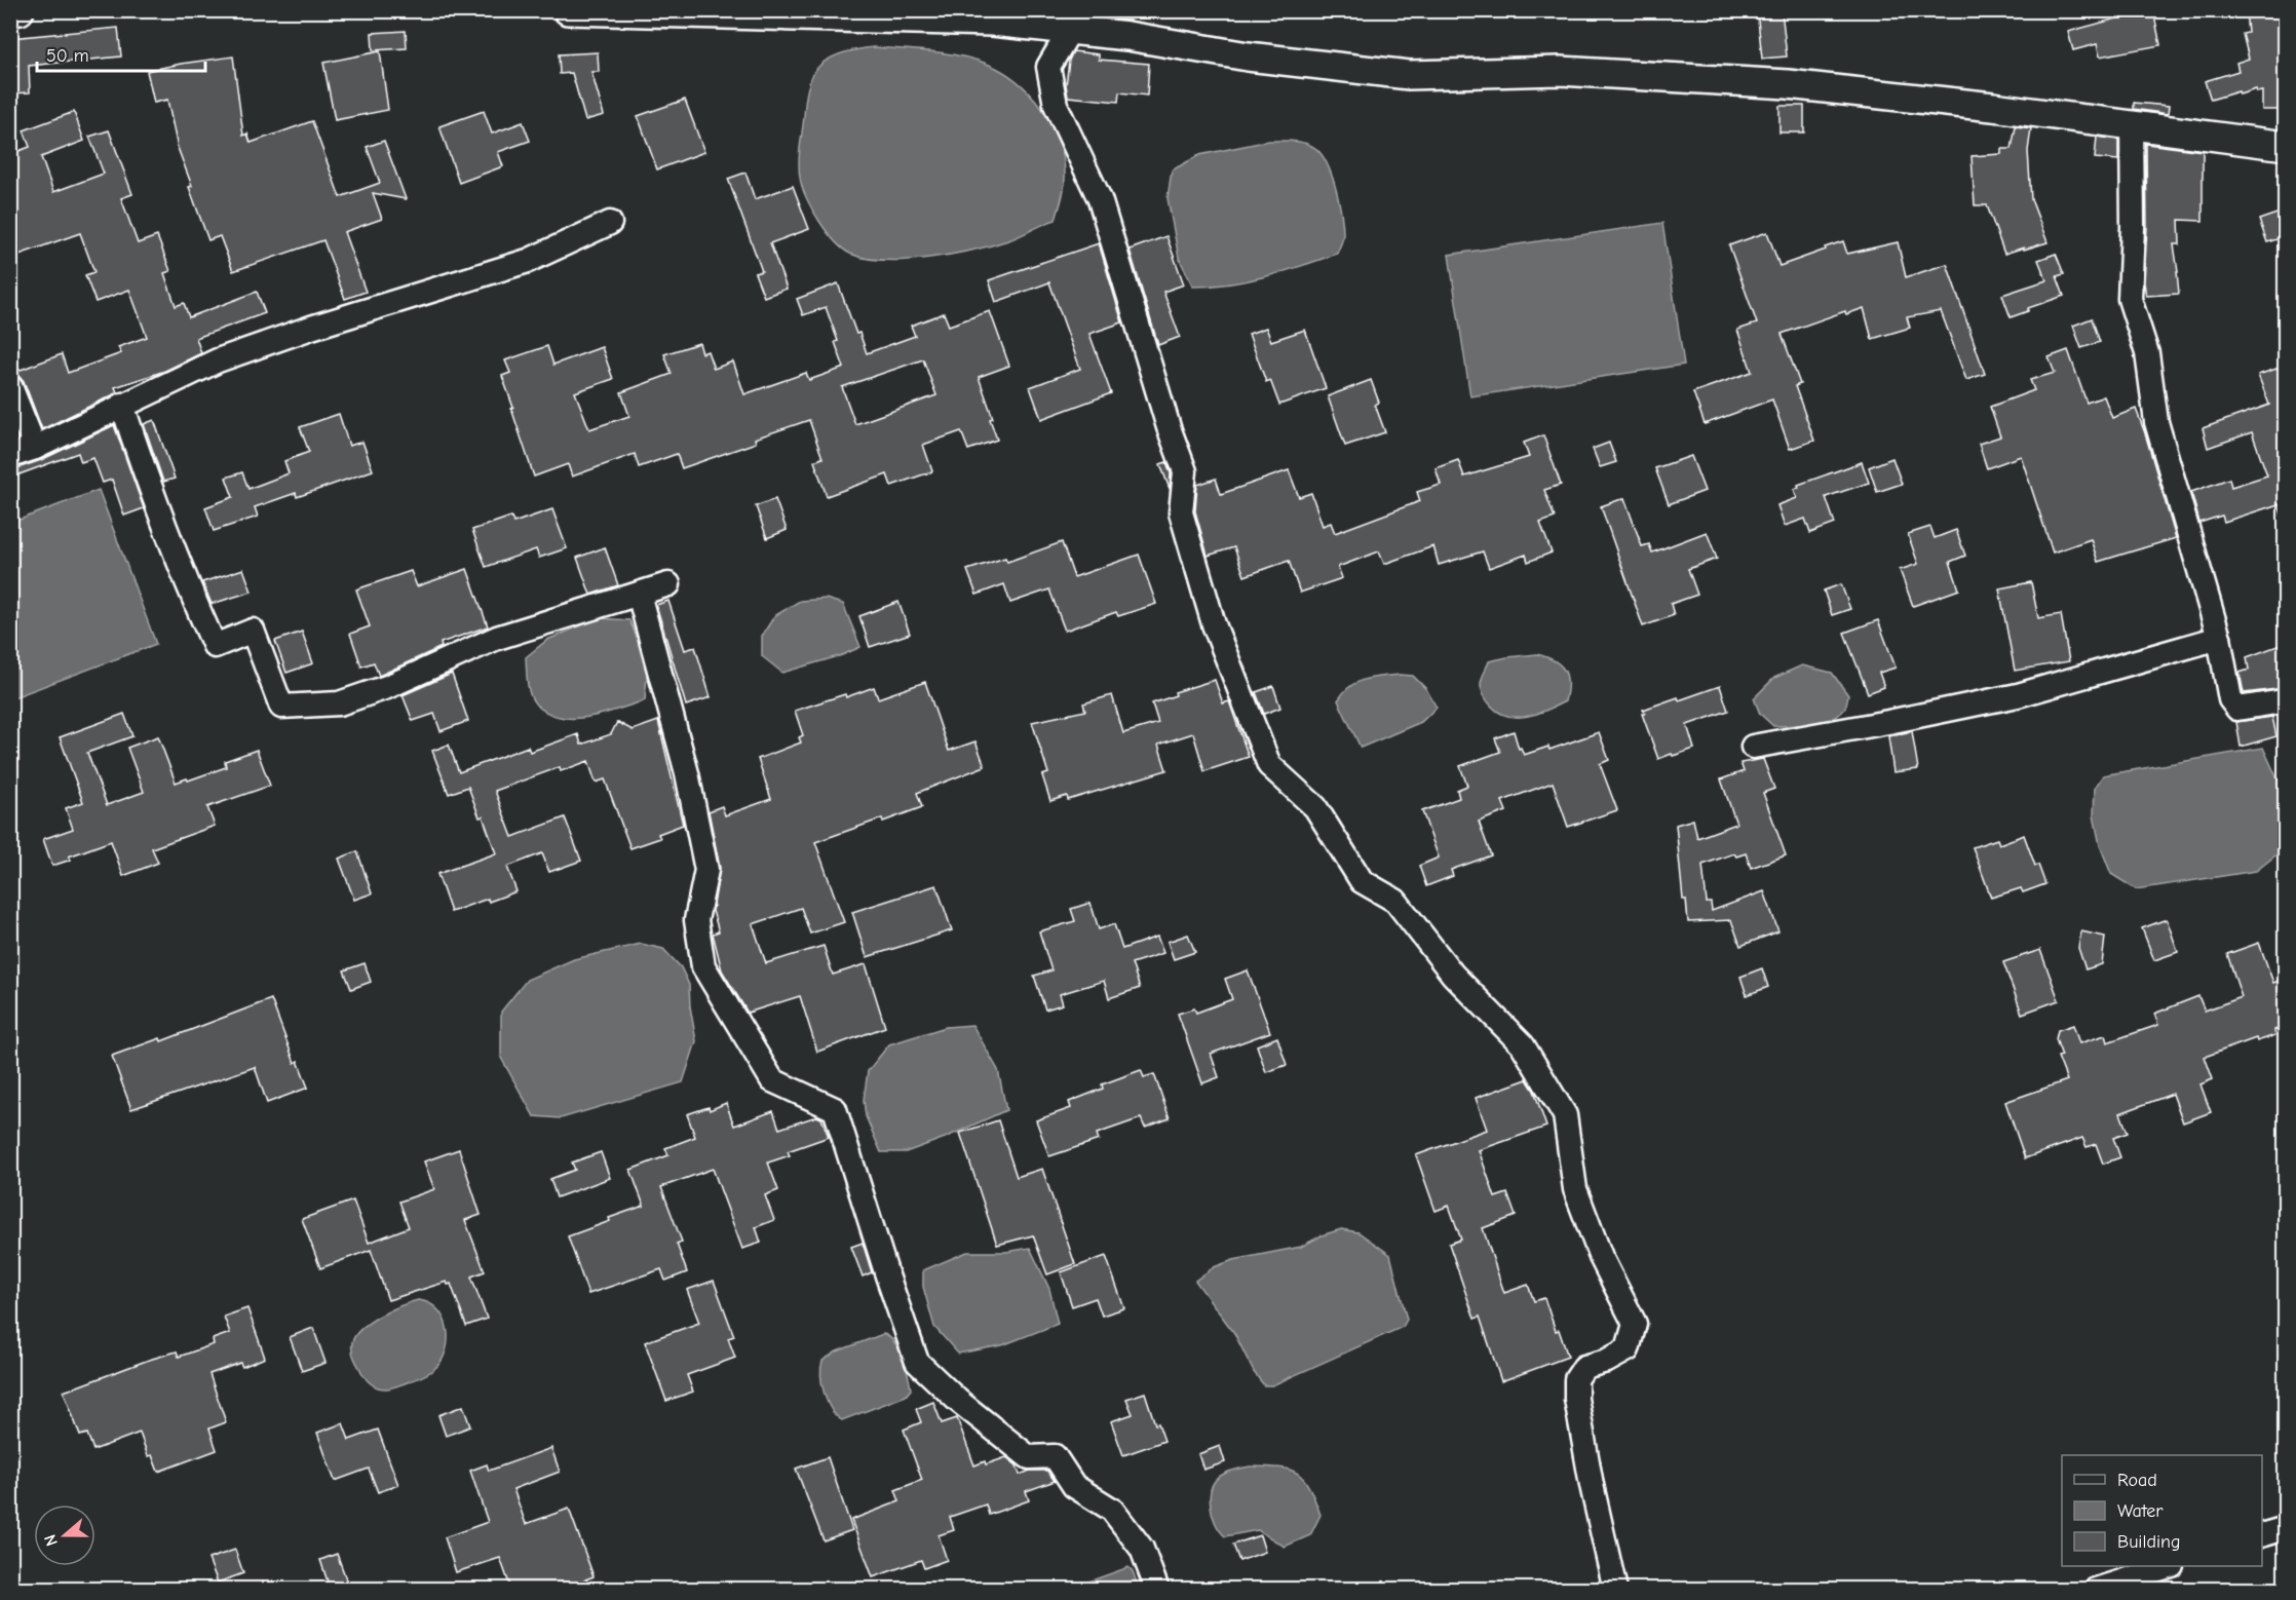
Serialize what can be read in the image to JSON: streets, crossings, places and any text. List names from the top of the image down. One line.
{"legend":["Road","Water","Building"],"scale_bar":"50 m","north":"left"}
